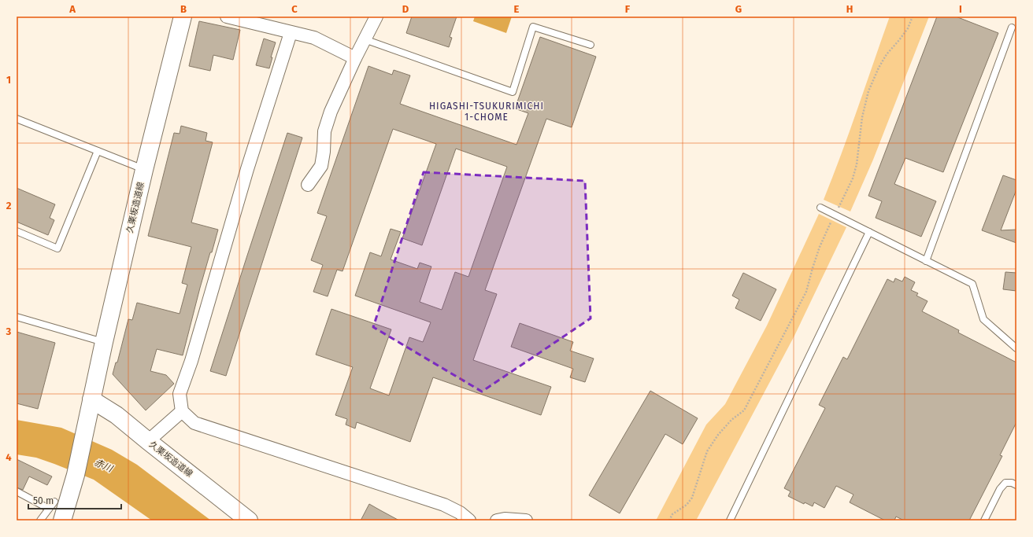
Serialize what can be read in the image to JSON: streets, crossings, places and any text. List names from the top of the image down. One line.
{"streets":{"main road":["久栗坂造道線"]},"districts":["HIGASHI-TSUKURIMICHI 1-CHOME"],"water":["赤川"],"scale_bar":"50 m","grid":{"columns":["A","B","C","D","E","F","G","H","I"],"rows":["1","2","3","4"]}}
